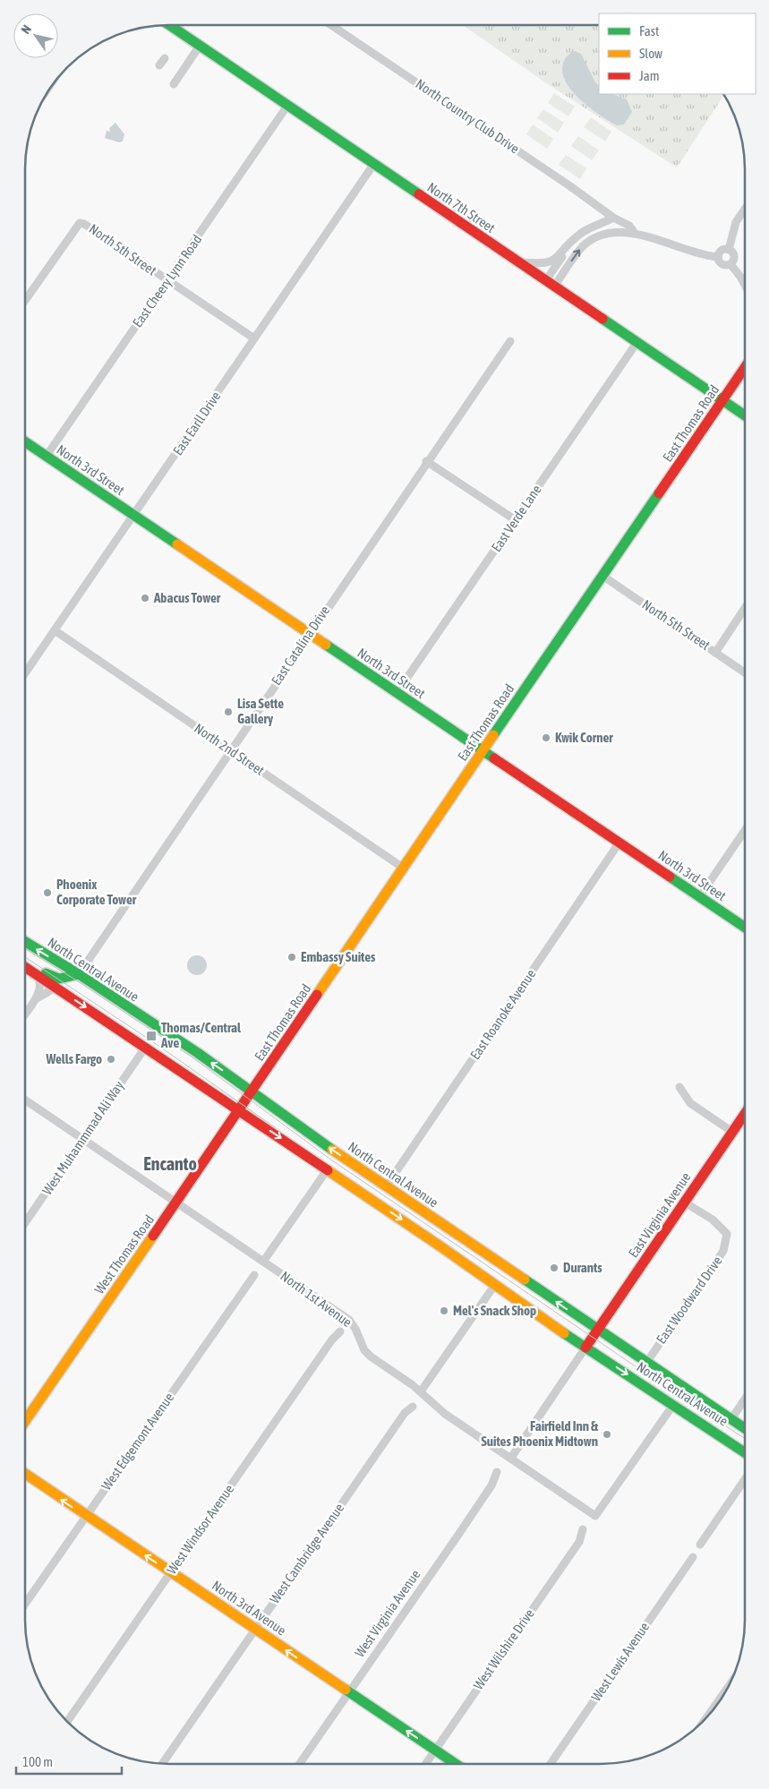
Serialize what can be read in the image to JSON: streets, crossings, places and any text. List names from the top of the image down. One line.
{"streets":{"main road":["North 7th Street","East Thomas Road","North 3rd Street","North Central Avenue","East Virginia Avenue","West Thomas Road","North 3rd Avenue"],"street":["North Country Club Drive","North 5th Street","East Cheery Lynn Road","East Earll Drive","East Verde Lane","East Catalina Drive","North 2nd Street","East Roanoke Avenue","West Muhammmad Ali Way","North 1st Avenue","East Woodward Drive","West Edgemont Avenue","West Windsor Avenue","West Cambridge Avenue","West Virginia Avenue","West Wilshire Drive","West Lewis Avenue"]},"crossings":[["North Country Club Drive","North 7th Street"],["North 7th Street","East Cheery Lynn Road"],["North 7th Street","East Earll Drive"],["North 7th Street","East Thomas Road"],["North 7th Street","East Verde Lane"],["North 5th Street","East Cheery Lynn Road"],["North 5th Street","East Earll Drive"],["North 5th Street","East Thomas Road"],["East Cheery Lynn Road","North 3rd Street"],["East Earll Drive","North 3rd Street"],["East Earll Drive","North 2nd Street"],["East Thomas Road","North 3rd Street"],["East Thomas Road","North 2nd Street"],["East Thomas Road","North Central Avenue"],["East Thomas Road","West Thomas Road"],["North 3rd Street","East Verde Lane"],["North 3rd Street","East Catalina Drive"],["North 3rd Street","East Roanoke Avenue"],["East Catalina Drive","North 2nd Street"],["East Catalina Drive","North Central Avenue"],["North Central Avenue","East Roanoke Avenue"],["North Central Avenue","West Muhammmad Ali Way"],["North Central Avenue","East Virginia Avenue"],["North Central Avenue","West Thomas Road"],["North Central Avenue","North 1st Avenue"],["North Central Avenue","East Woodward Drive"],["West Muhammmad Ali Way","North 1st Avenue"],["East Virginia Avenue","East Woodward Drive"],["West Thomas Road","North 1st Avenue"],["West Edgemont Avenue","North 3rd Avenue"],["West Windsor Avenue","North 3rd Avenue"],["West Cambridge Avenue","North 3rd Avenue"],["North 3rd Avenue","West Virginia Avenue"],["North 3rd Avenue","West Wilshire Drive"]],"one_way":["North 3rd Avenue"],"districts":["Encanto"],"places":{"other":["Abacus Tower","Lisa Sette Gallery","Kwik Corner","Phoenix Corporate Tower","Embassy Suites","Wells Fargo","Durants","Mel's Snack Shop","Fairfield Inn & Suites Phoenix Midtown"],"transit":["Thomas/Central Ave"]},"legend":["Fast","Slow","Jam"],"scale_bar":"100 m","north":"top left"}
